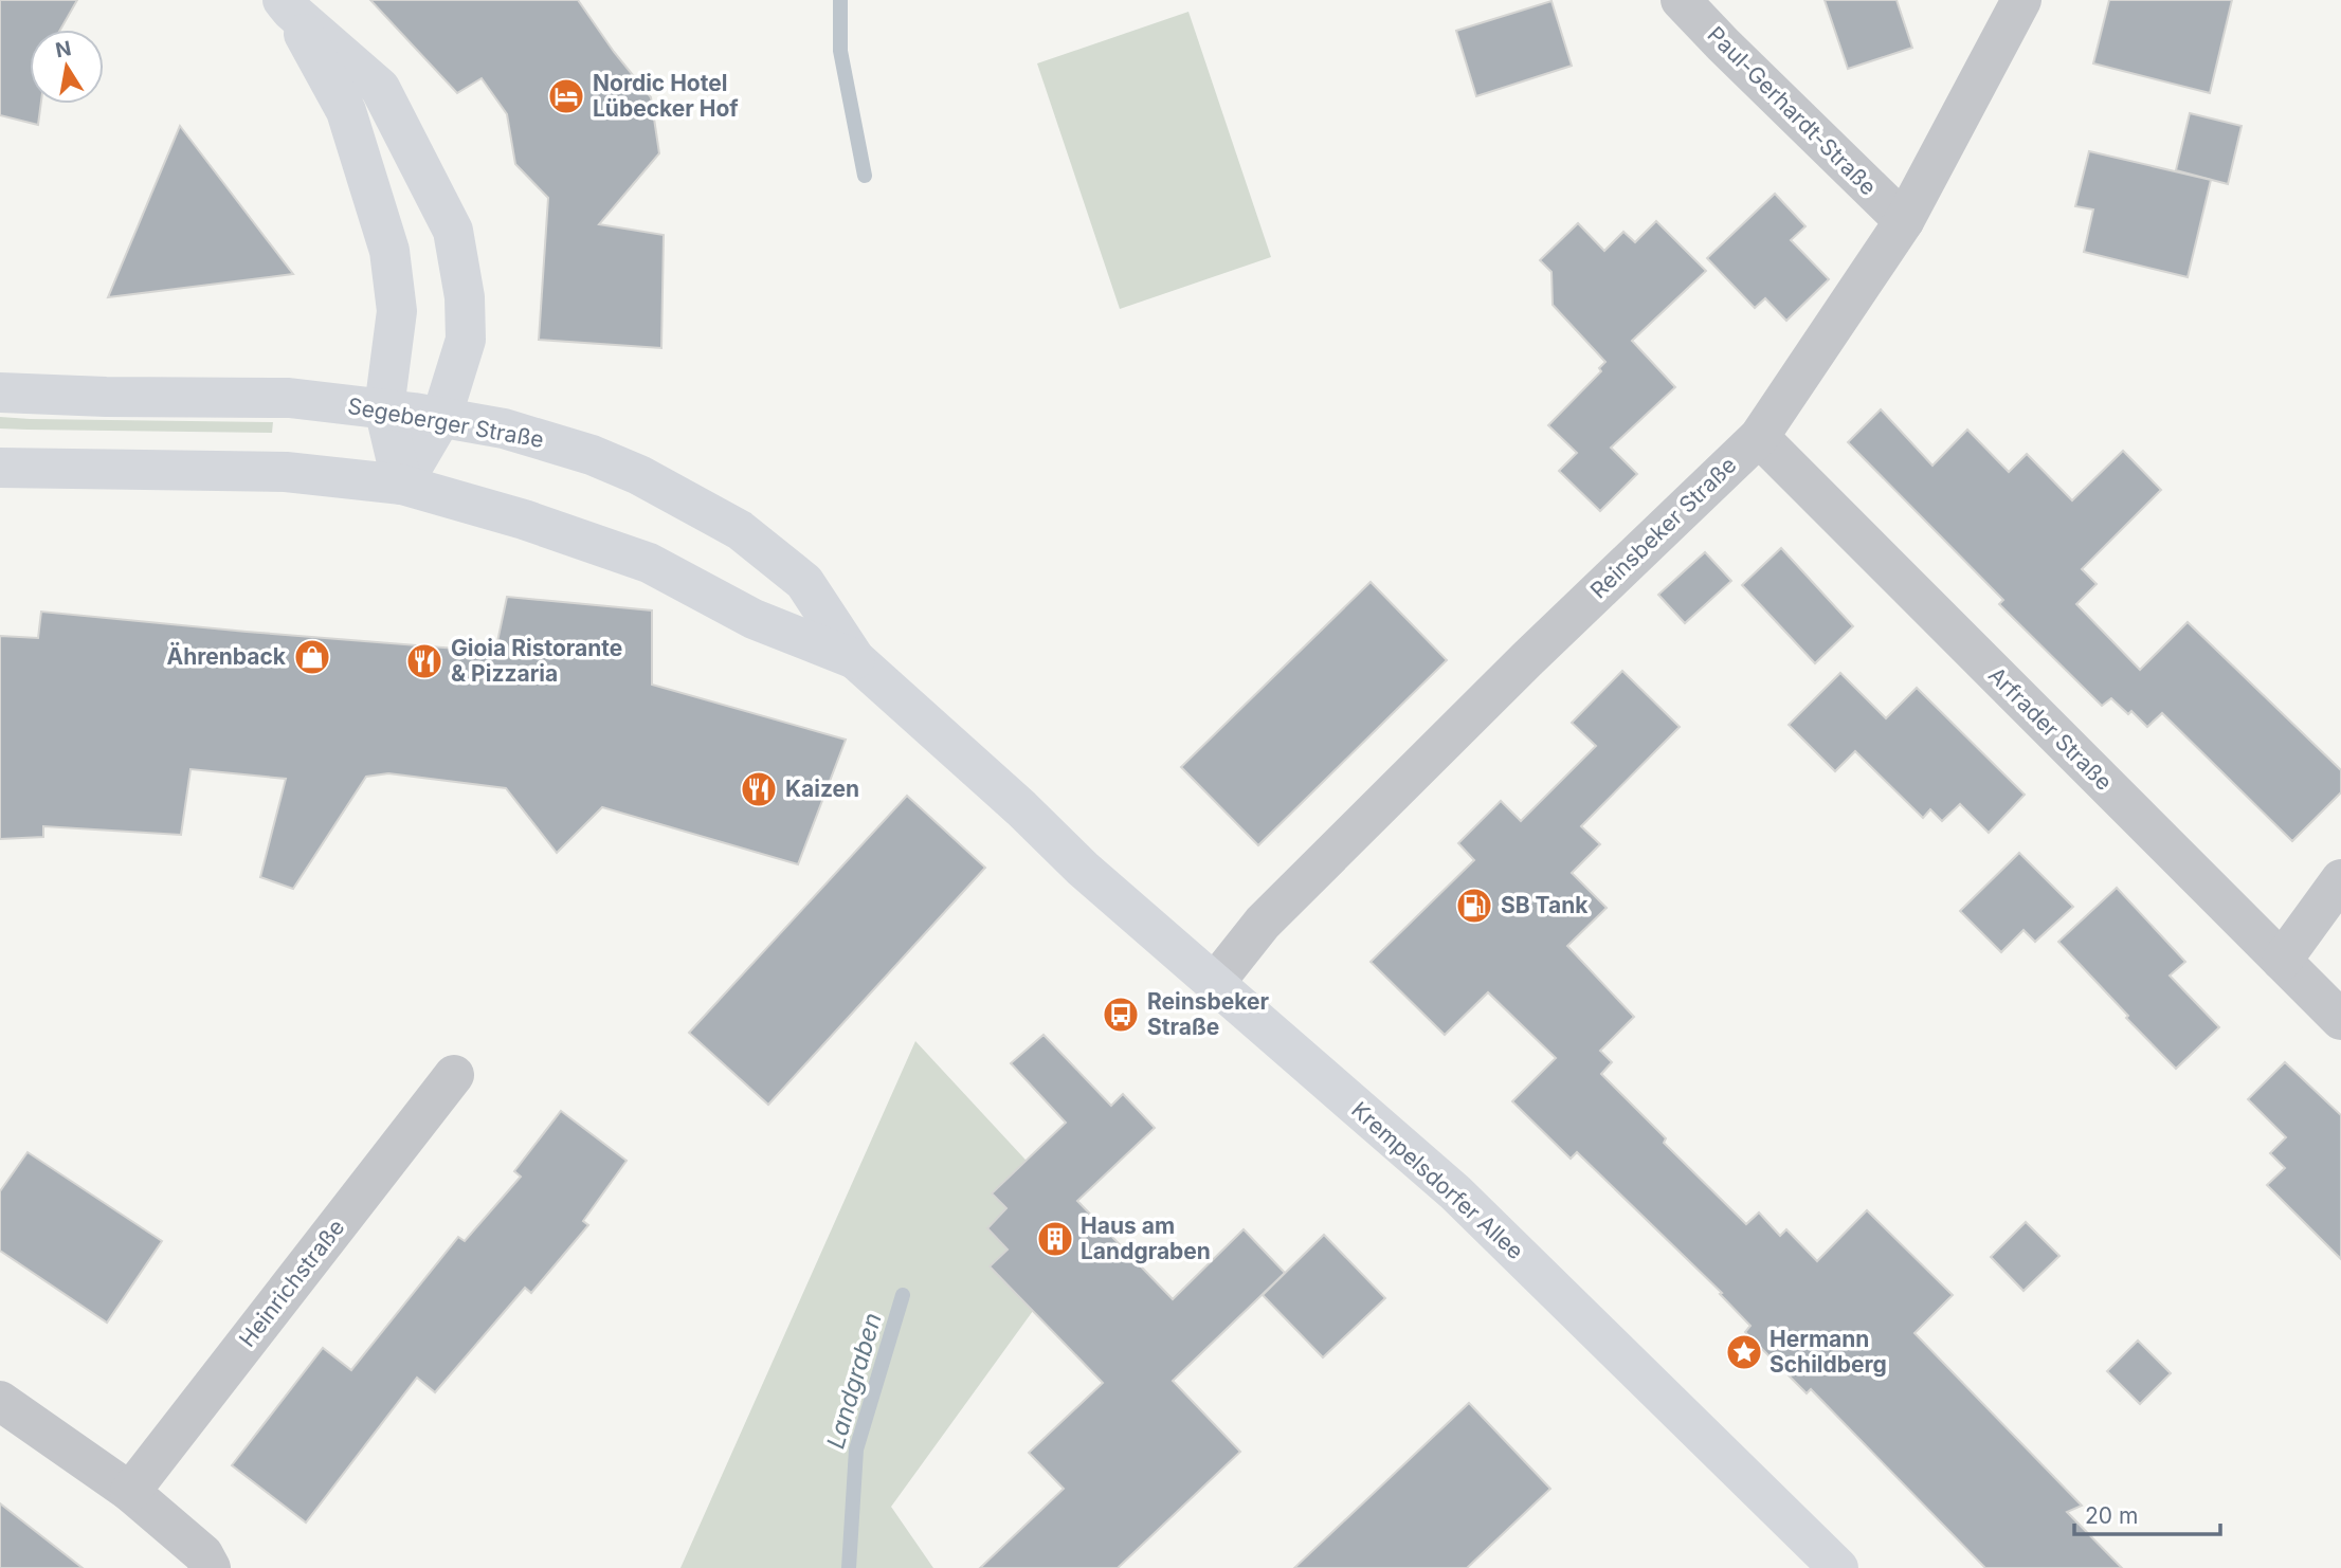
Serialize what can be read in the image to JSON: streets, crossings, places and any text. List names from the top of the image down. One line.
{"streets":{"main road":["Segeberger Straße","Krempelsdorfer Allee"],"street":["Paul-Gerhardt-Straße","Reinsbeker Straße","Arfrader Straße","Heinrichstraße"]},"crossings":[["Paul-Gerhardt-Straße","Reinsbeker Straße"],["Segeberger Straße","Krempelsdorfer Allee"],["Reinsbeker Straße","Arfrader Straße"],["Reinsbeker Straße","Krempelsdorfer Allee"]],"water":["Landgraben"],"places":{"hotel":["Nordic Hotel Lübecker Hof"],"shop":["Ährenback"],"restaurant":["Gioia Ristorante & Pizzaria","Kaizen"],"fuel station":["SB Tank"],"bus stop":["Reinsbeker Straße"],"building":["Haus am Landgraben"],"place":["Hermann Schildberg"]},"scale_bar":"20 m","north":"top"}
